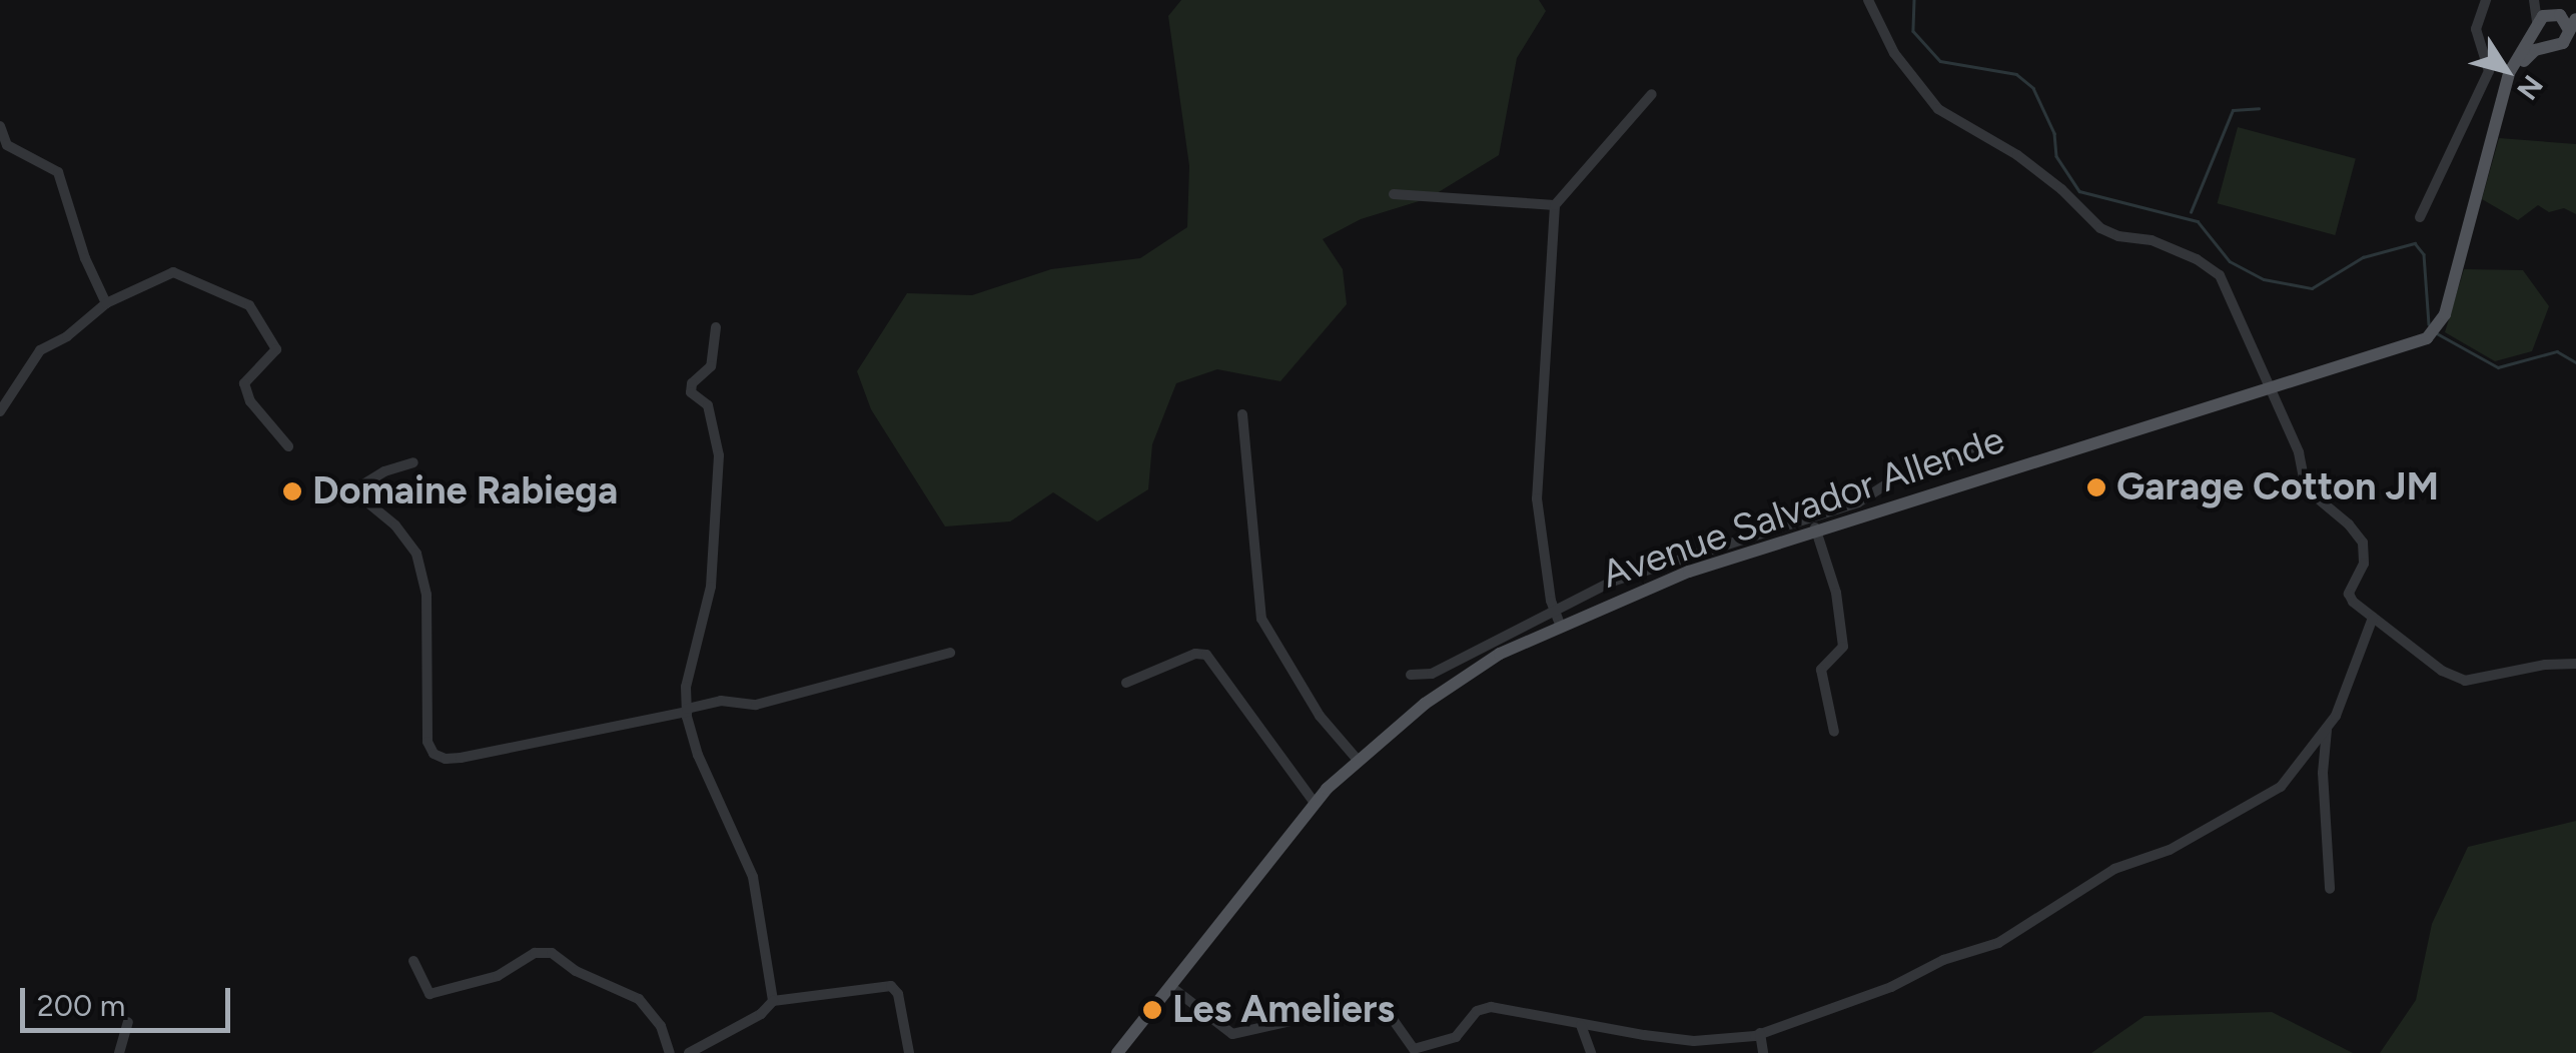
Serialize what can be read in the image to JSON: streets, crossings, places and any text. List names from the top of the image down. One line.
{"streets":{"main road":["Avenue Salvador Allende"]},"places":["Garage Cotton JM","Domaine Rabiega","Les Ameliers"],"scale_bar":"200 m","north":"bottom right"}
